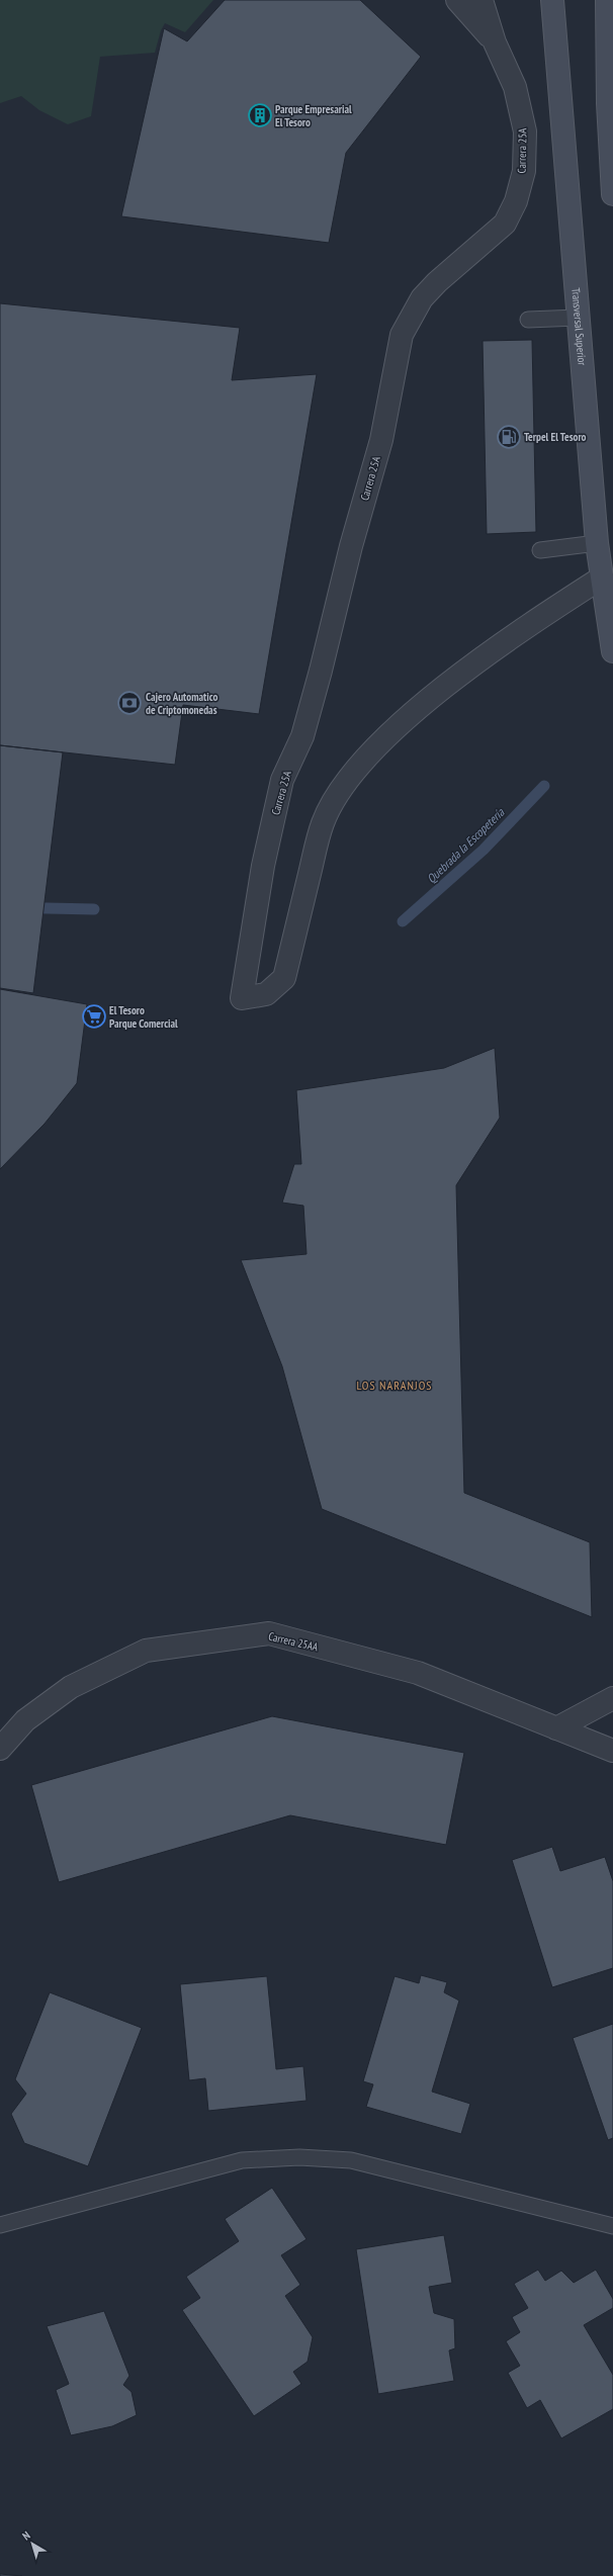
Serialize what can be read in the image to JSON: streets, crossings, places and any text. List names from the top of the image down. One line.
{"streets":{"main road":["Transversal Superior"],"street":["Carrera 25A","Carrera 25AA"]},"crossings":[["Carrera 25A","Transversal Superior"]],"districts":["LOS NARANJOS"],"water":["Quebrada la Escopetería"],"places":{"building":["Parque Empresarial El Tesoro"],"fuel station":["Terpel El Tesoro"],"bank":["Cajero Automatico de Criptomonedas"],"supermarket":["El Tesoro Parque Comercial"]},"north":"top left"}
